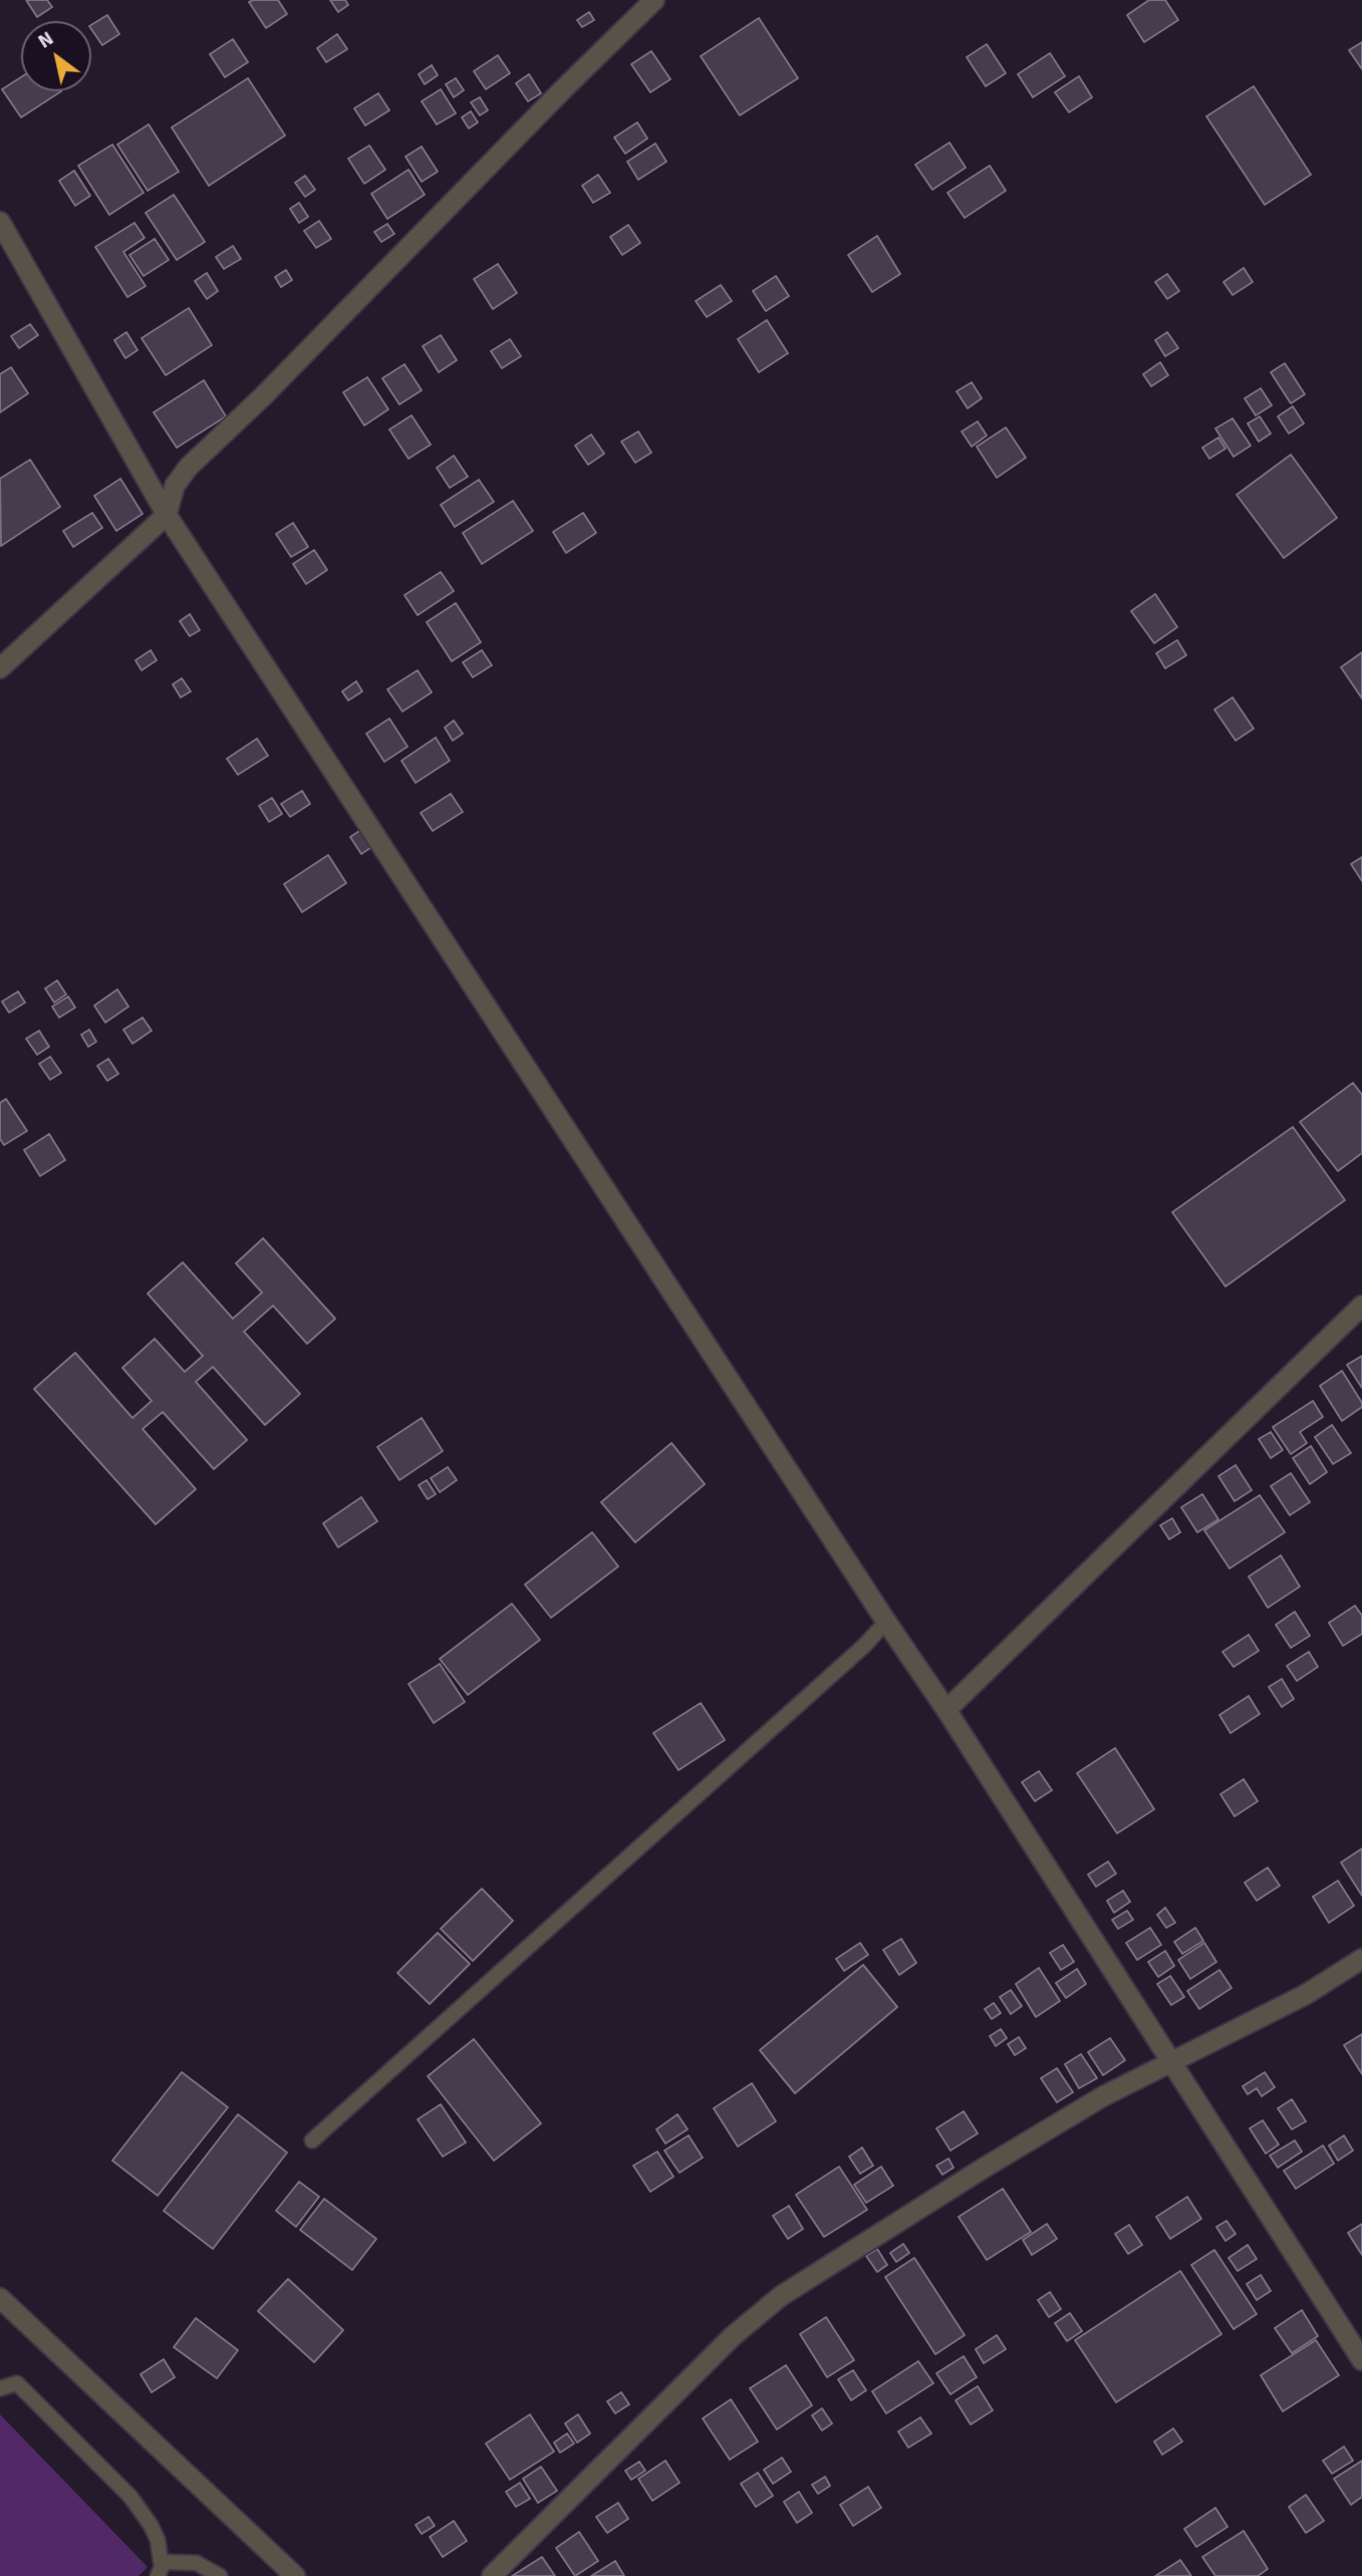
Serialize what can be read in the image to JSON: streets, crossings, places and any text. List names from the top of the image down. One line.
{"north":"top left"}
